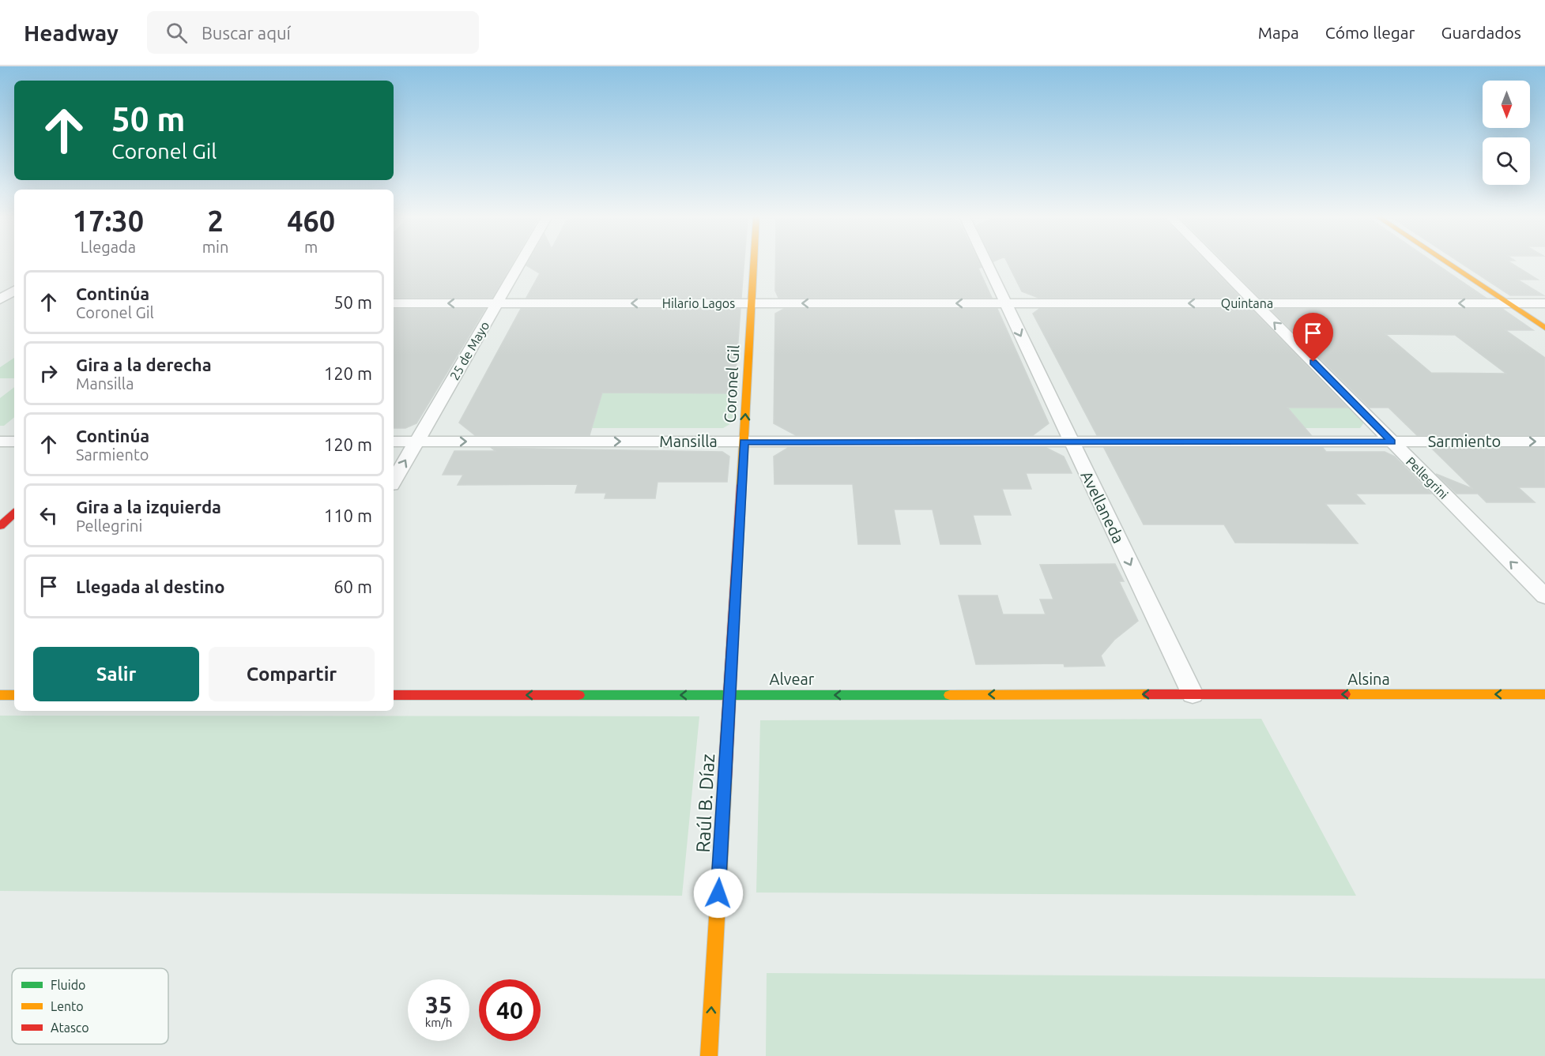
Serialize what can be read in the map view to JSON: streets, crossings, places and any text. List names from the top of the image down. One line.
{"streets":{"street":["Hilario Lagos","Quintana","25 de Mayo","Coronel Gil","Mansilla","Sarmiento","Pellegrini","Avellaneda","Alvear","Alsina","Raúl B. Díaz"]},"crossings":[["Hilario Lagos","Quintana"],["Hilario Lagos","25 de Mayo"],["Hilario Lagos","Coronel Gil"],["Hilario Lagos","Avellaneda"],["Quintana","Pellegrini"],["Quintana","Avellaneda"],["25 de Mayo","Mansilla"],["Coronel Gil","Mansilla"],["Coronel Gil","Alvear"],["Coronel Gil","Raúl B. Díaz"],["Mansilla","Sarmiento"],["Mansilla","Avellaneda"],["Sarmiento","Pellegrini"],["Sarmiento","Avellaneda"],["Avellaneda","Alvear"],["Avellaneda","Alsina"],["Alvear","Alsina"],["Alvear","Raúl B. Díaz"]],"one_way":["Hilario Lagos","Quintana","Mansilla","Pellegrini","Avellaneda","Alvear","Alsina","Raúl B. Díaz"],"legend":["Fluido","Lento","Atasco"],"north":"bottom","page":{"header":"Headway","search":"Buscar aquí","nav":["Mapa","Cómo llegar","Guardados"],"turn":["50 m","Coronel Gil"],"eta":["17:30","Llegada","2","min","460","m"],"list":[{"name":"Continúa","note":"Coronel Gil","value":"50 m"},{"name":"Gira a la derecha","note":"Mansilla","value":"120 m"},{"name":"Continúa","note":"Sarmiento","value":"120 m"},{"name":"Gira a la izquierda","note":"Pellegrini","value":"110 m"},{"name":"Llegada al destino","value":"60 m"}],"buttons":["Salir","Compartir"],"speed":"35 km/h","limit":"40"}}
